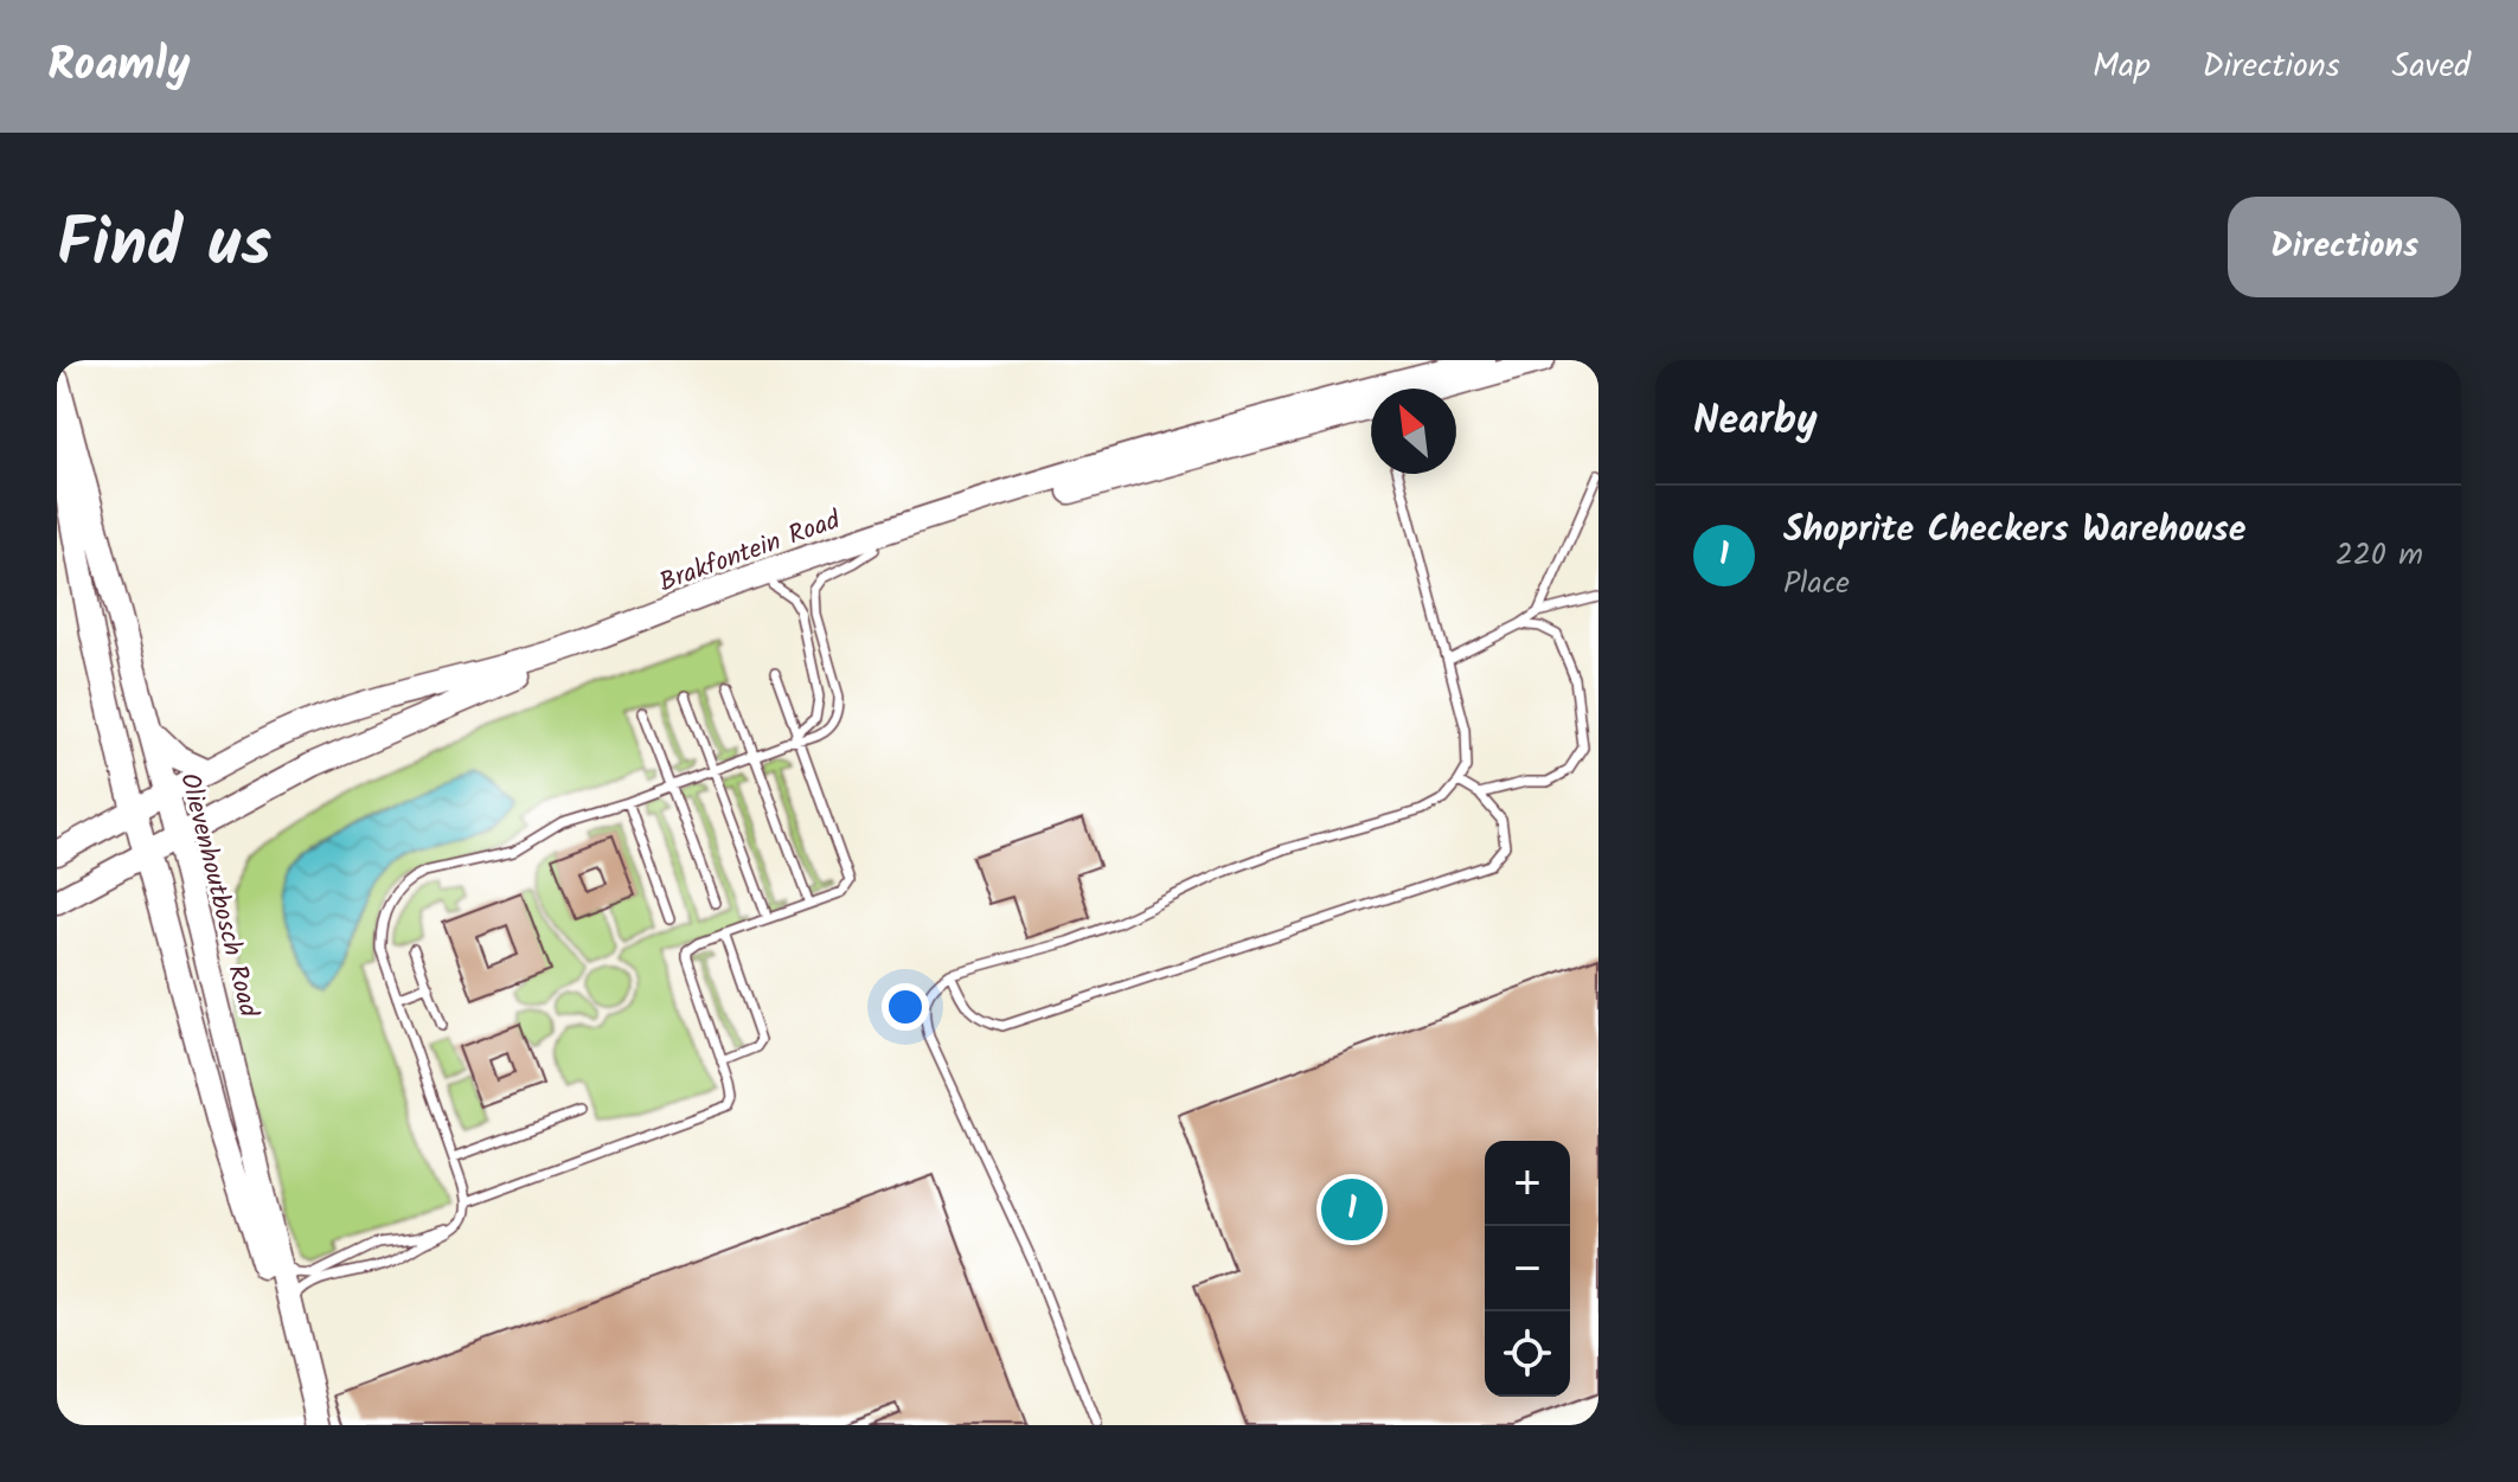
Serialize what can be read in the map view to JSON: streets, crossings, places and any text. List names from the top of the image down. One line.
{"streets":{"street":["Brakfontein Road","Olievenhoutbosch Road"]},"crossings":[["Brakfontein Road","Olievenhoutbosch Road"]],"north":"top left","page":{"header":"Roamly","nav":["Map","Directions","Saved"],"title":"Find us","buttons":"Directions","heading":"Nearby","list":[{"mark":"1","name":"Shoprite Checkers Warehouse","note":"Place","value":"220 m"}],"map_buttons":["+","−"],"pins":"1"}}
